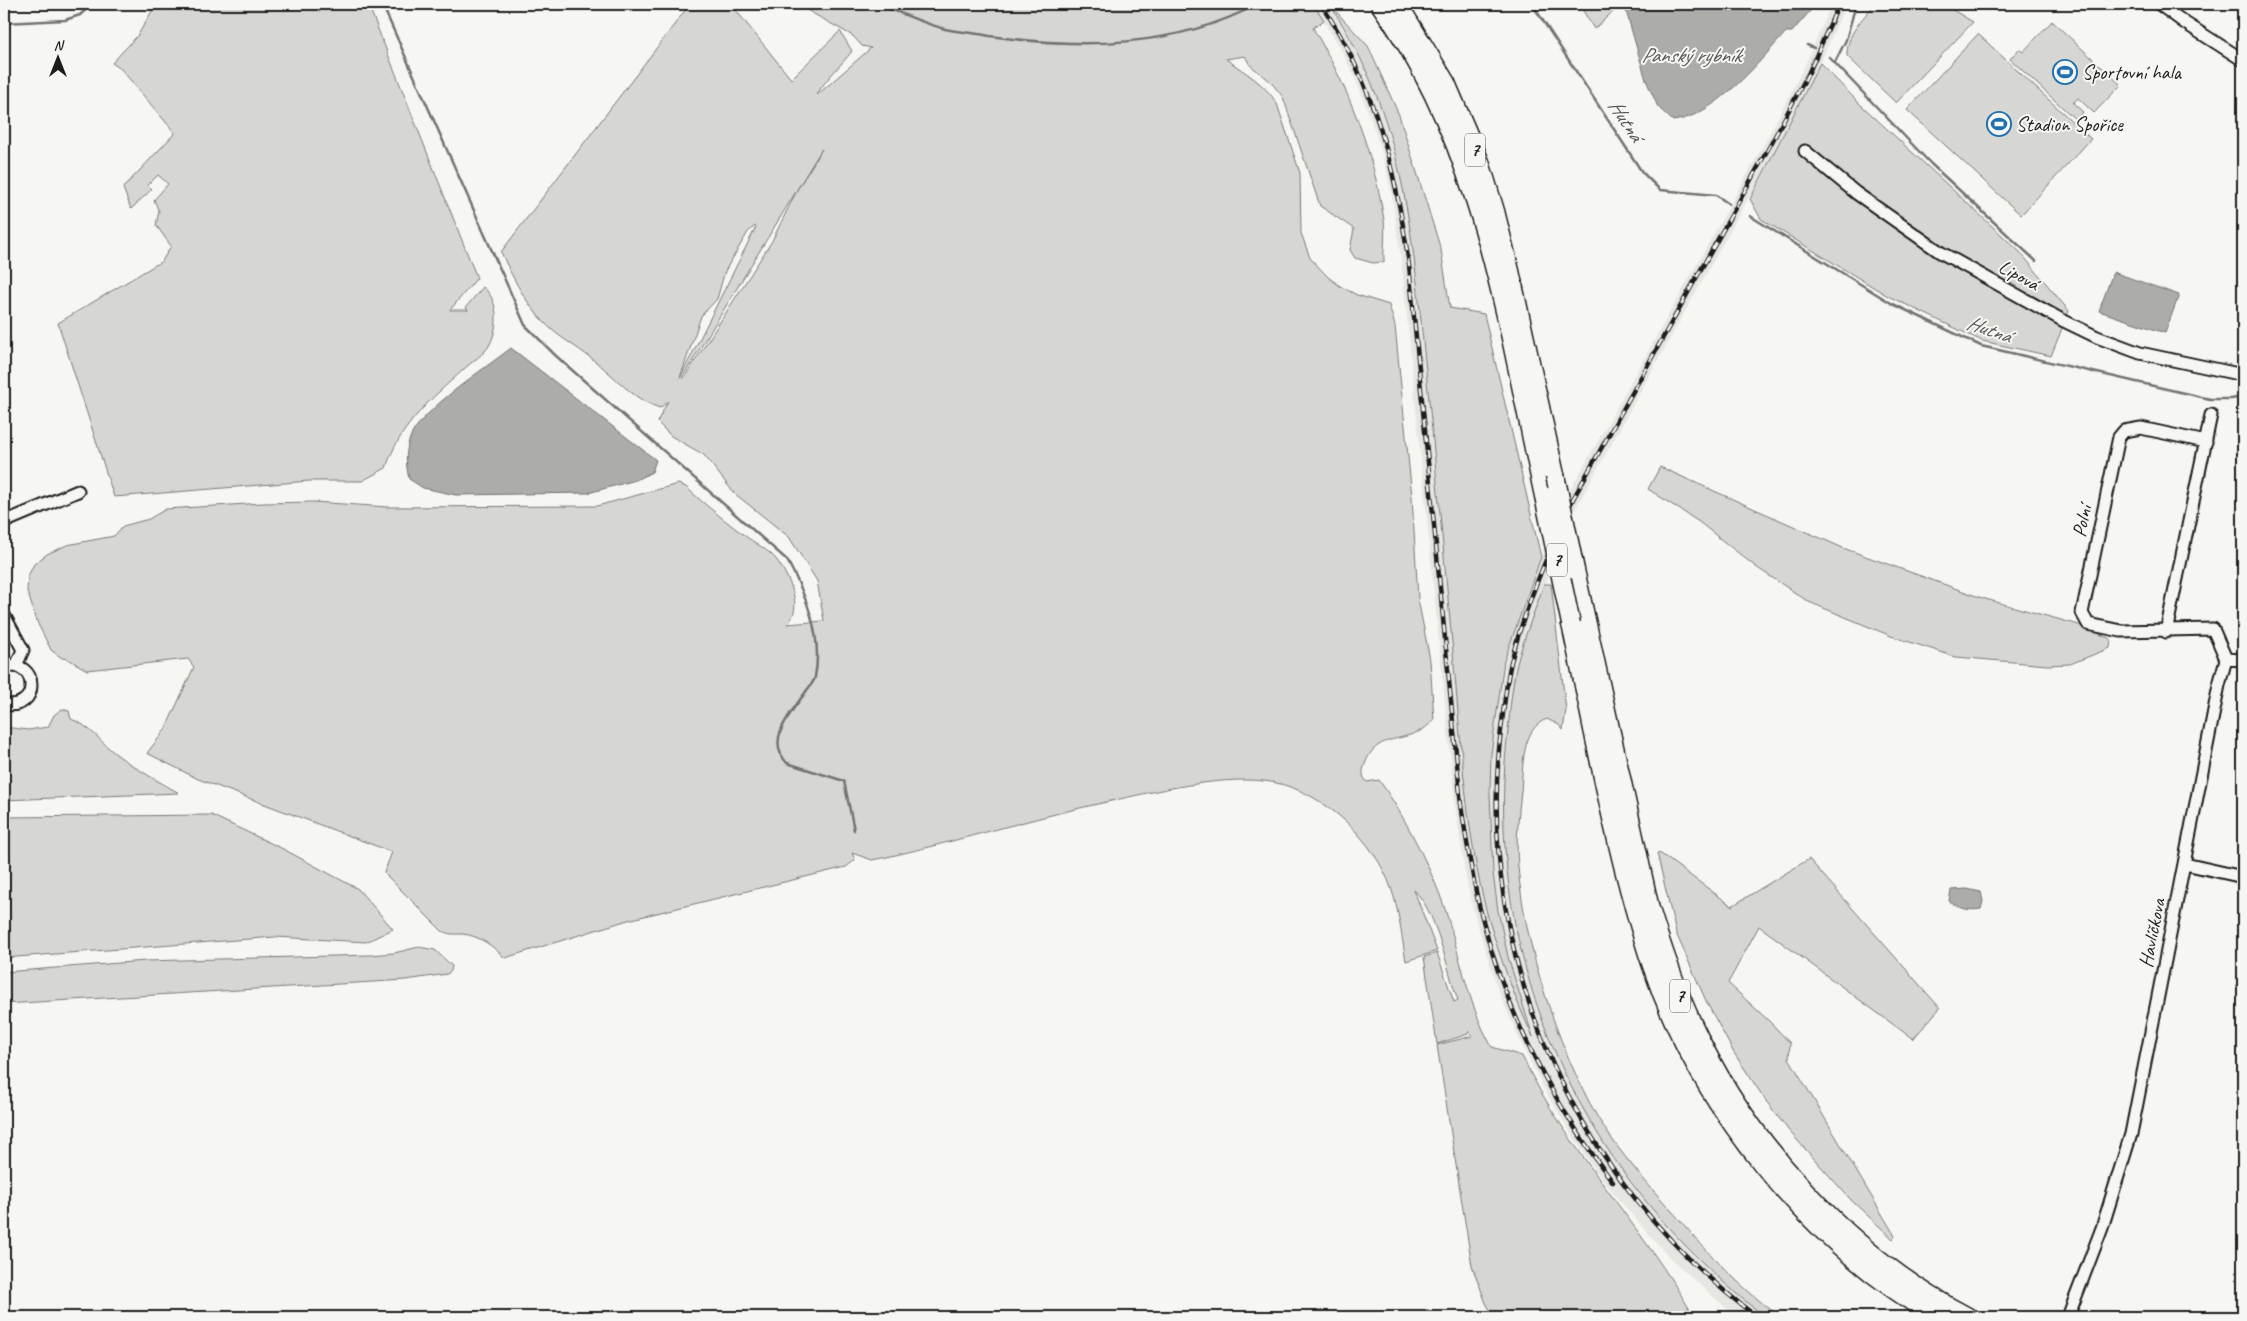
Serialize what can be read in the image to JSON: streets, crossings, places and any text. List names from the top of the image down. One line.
{"streets":{"highway":["7"],"street":["Lipová","Polní","Havlíčkova"]},"crossings":[["Polní","Havlíčkova"]],"water":["Panský rybník","Hutná"],"places":{"sports":["Sportovní hala","Stadion Spořice"]},"north":"top"}
